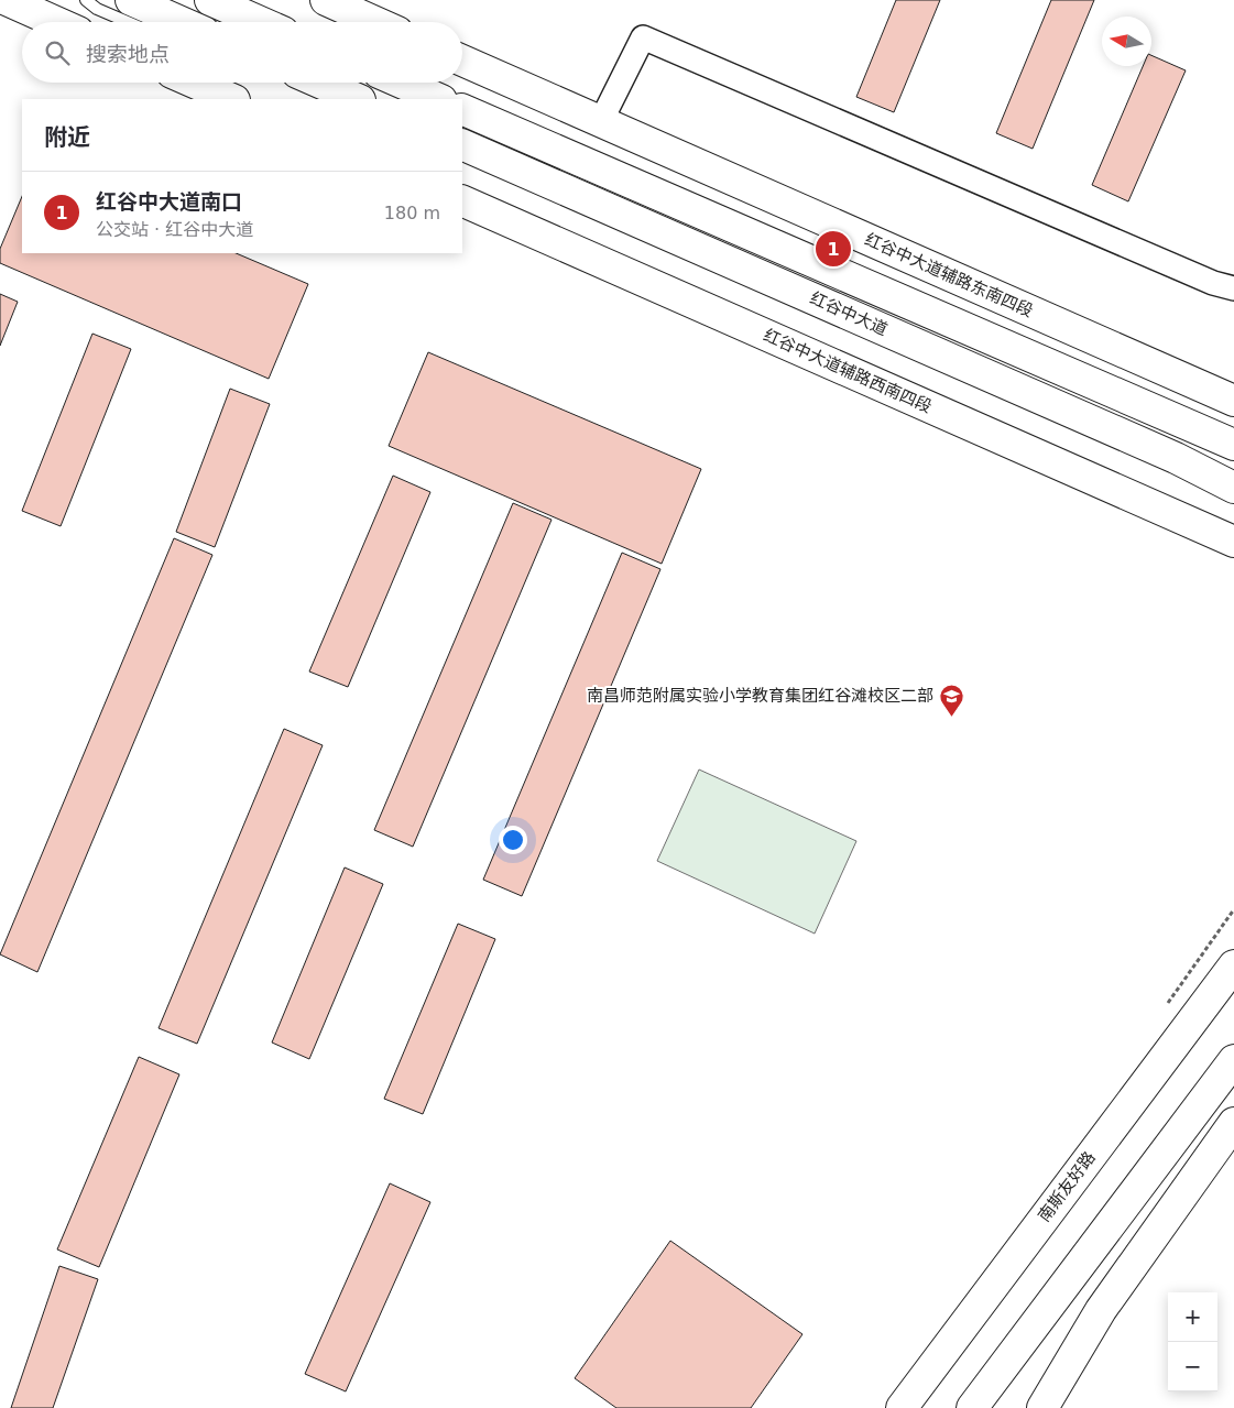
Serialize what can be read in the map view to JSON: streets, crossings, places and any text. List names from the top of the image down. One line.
{"streets":{"main road":["红谷中大道辅路东南四段","红谷中大道","红谷中大道辅路西南四段","南斯友好路"]},"places":{"school or university":["南昌师范附属实验小学教育集团红谷滩校区二部"]},"north":"left","page":{"search":"搜索地点","heading":"附近","list":[{"mark":"1","name":"红谷中大道南口","note":"公交站 · 红谷中大道","value":"180 m"}],"pins":"1","map_buttons":["+","−"]}}
